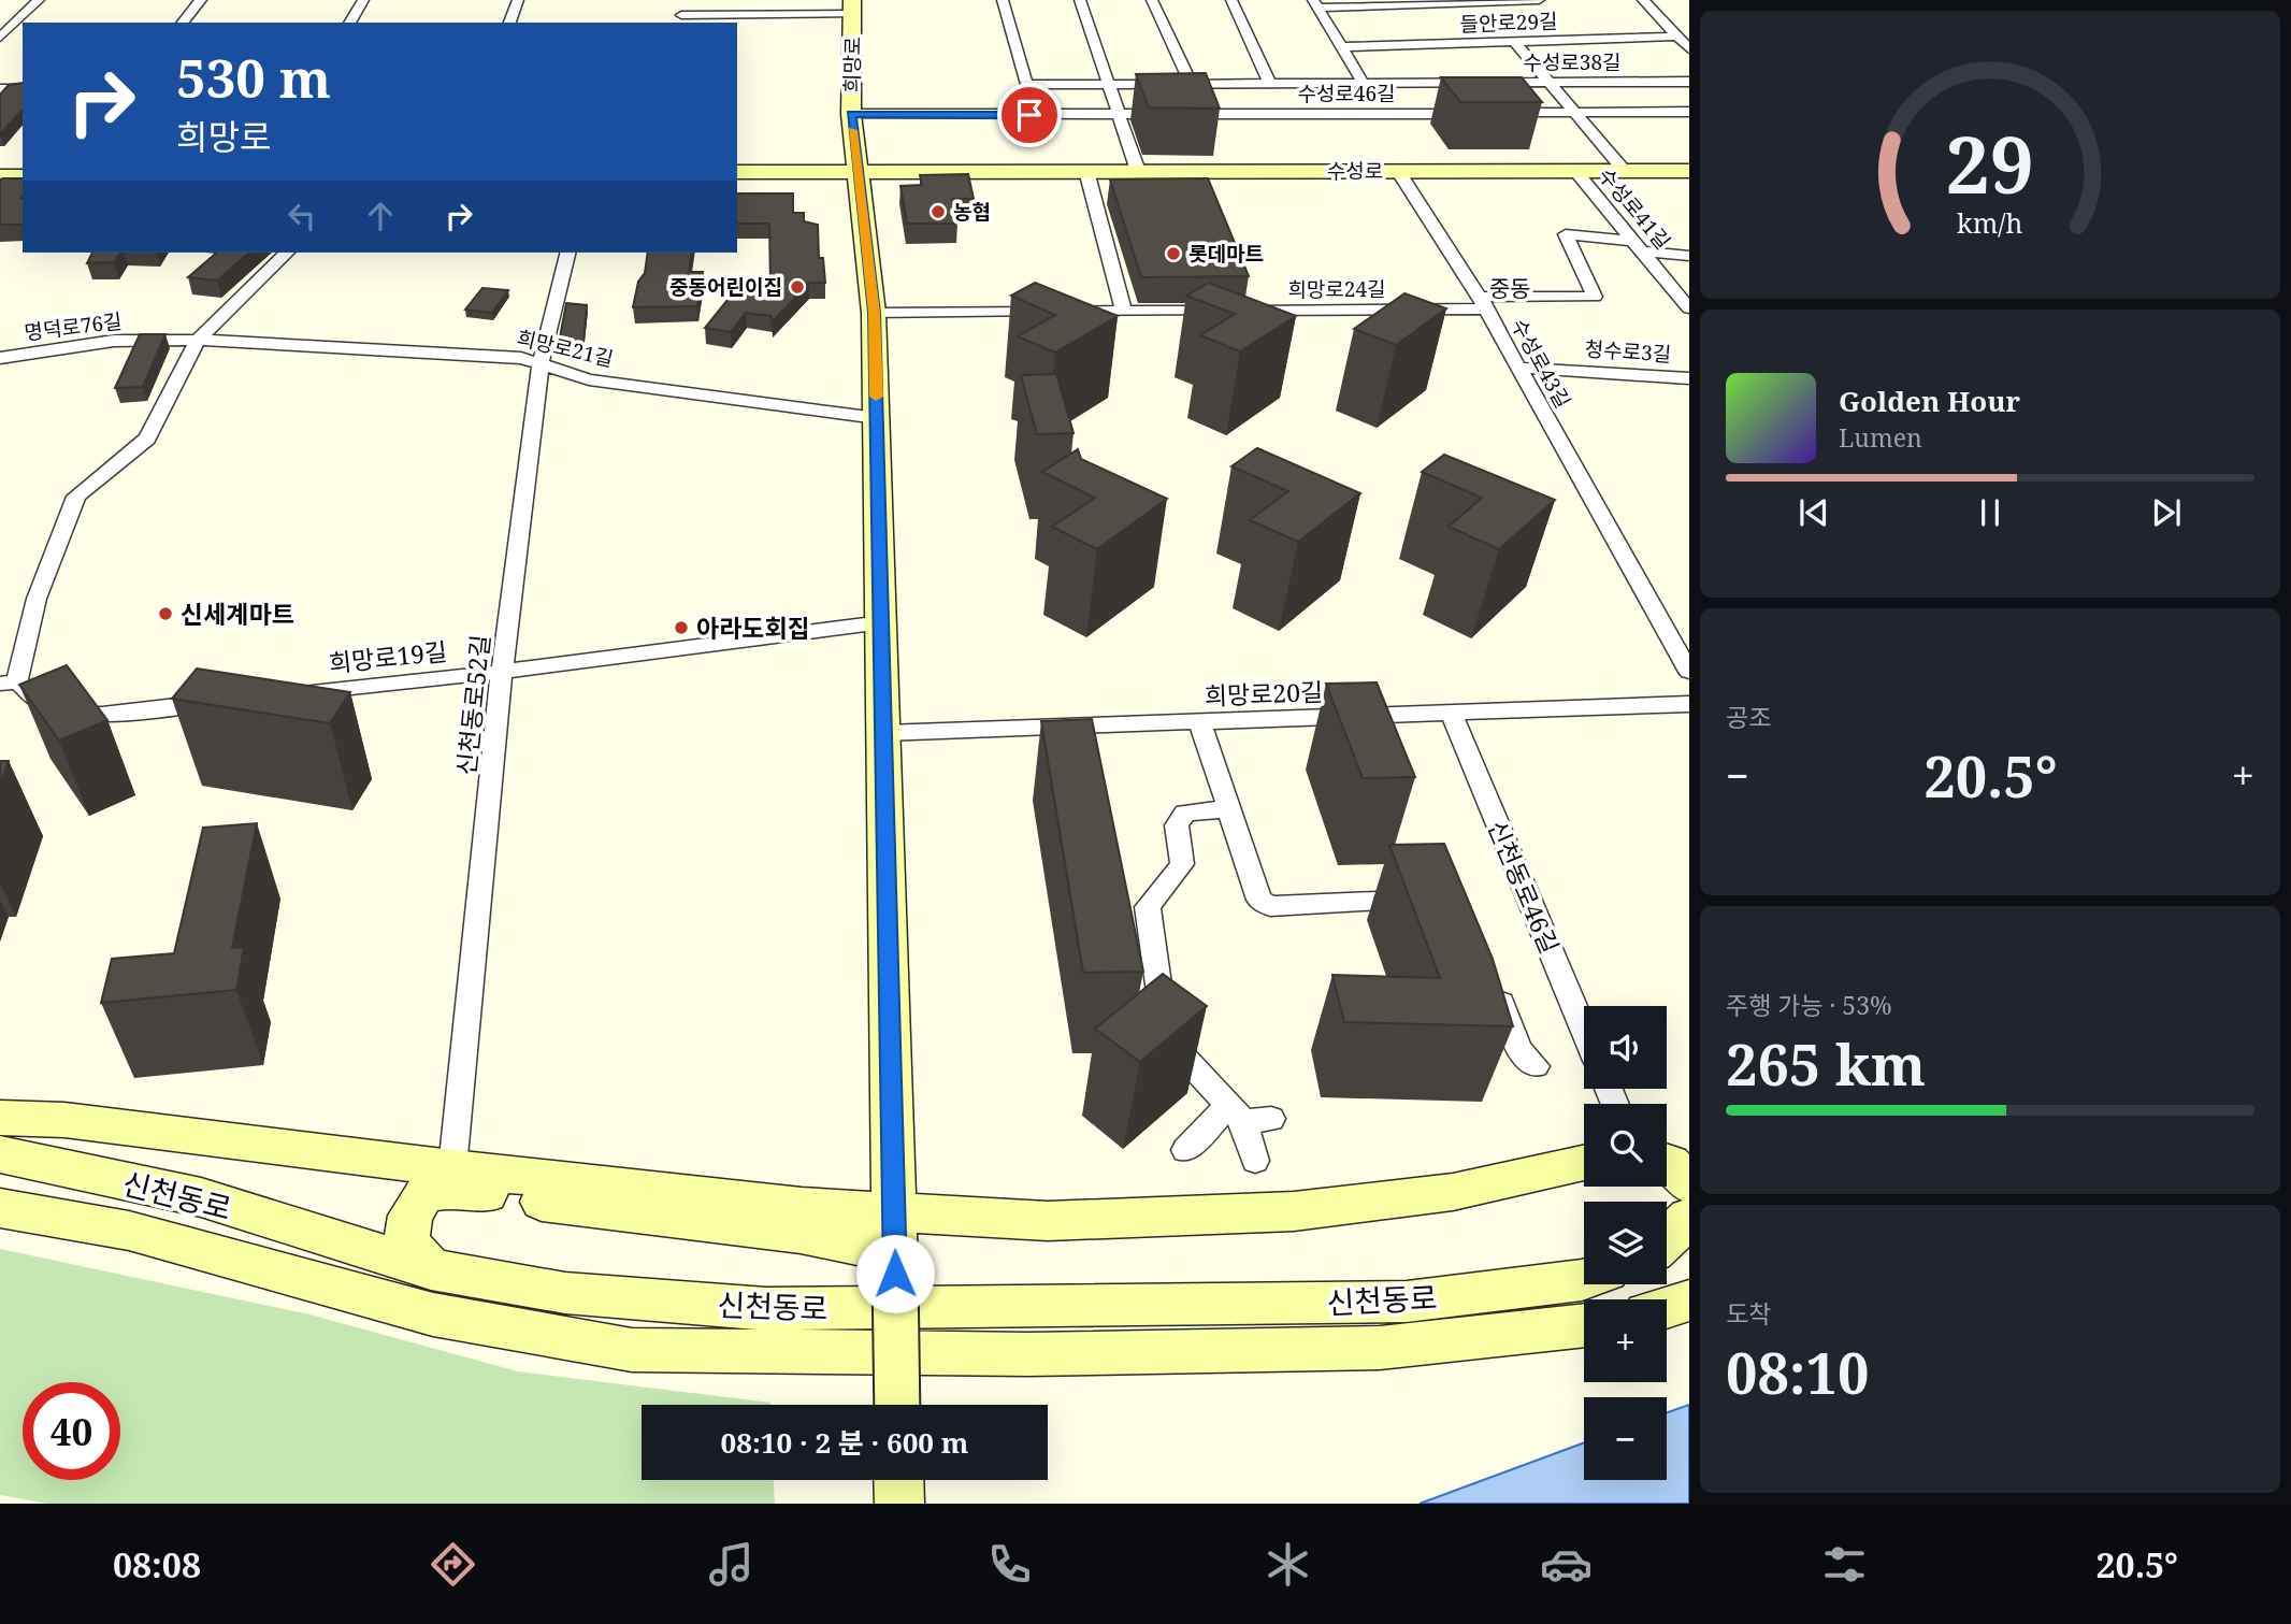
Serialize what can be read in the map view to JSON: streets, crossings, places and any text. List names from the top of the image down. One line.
{"streets":{"main road":["희망로","수성로","신천동로"],"street":["들안로29길","수성로38길","수성로46길","수성로41길","희망로24길","명덕로76길","희망로21길","청수로3길","수성로43길","희망로19길","희망로20길","신천동로52길","신천동로46길"]},"crossings":[["희망로","수성로46길"],["희망로","수성로"],["희망로","희망로24길"],["희망로","희망로21길"],["희망로","희망로19길"],["희망로","희망로20길"],["수성로","수성로41길"],["수성로41길","수성로43길"],["희망로24길","수성로43길"],["명덕로76길","희망로21길"],["희망로21길","신천동로52길"],["청수로3길","수성로43길"],["희망로19길","신천동로52길"],["희망로20길","신천동로46길"]],"districts":["중동"],"places":["농협","롯데마트","중동어린이집","신세계마트","아라도회집"],"page":{"turn":["530 m","희망로"],"song":["Golden Hour","Lumen"],"tile":["공조",["주행 가능 · 53%","265 km"],["도착","08:10"]],"heat":["−","20.5°","+"],"map_buttons":["+","−"],"limit":"40","trip":"08:10 · 2 분 · 600 m","tabs":["08:08","20.5°"],"gauge":["29","km/h"]}}
